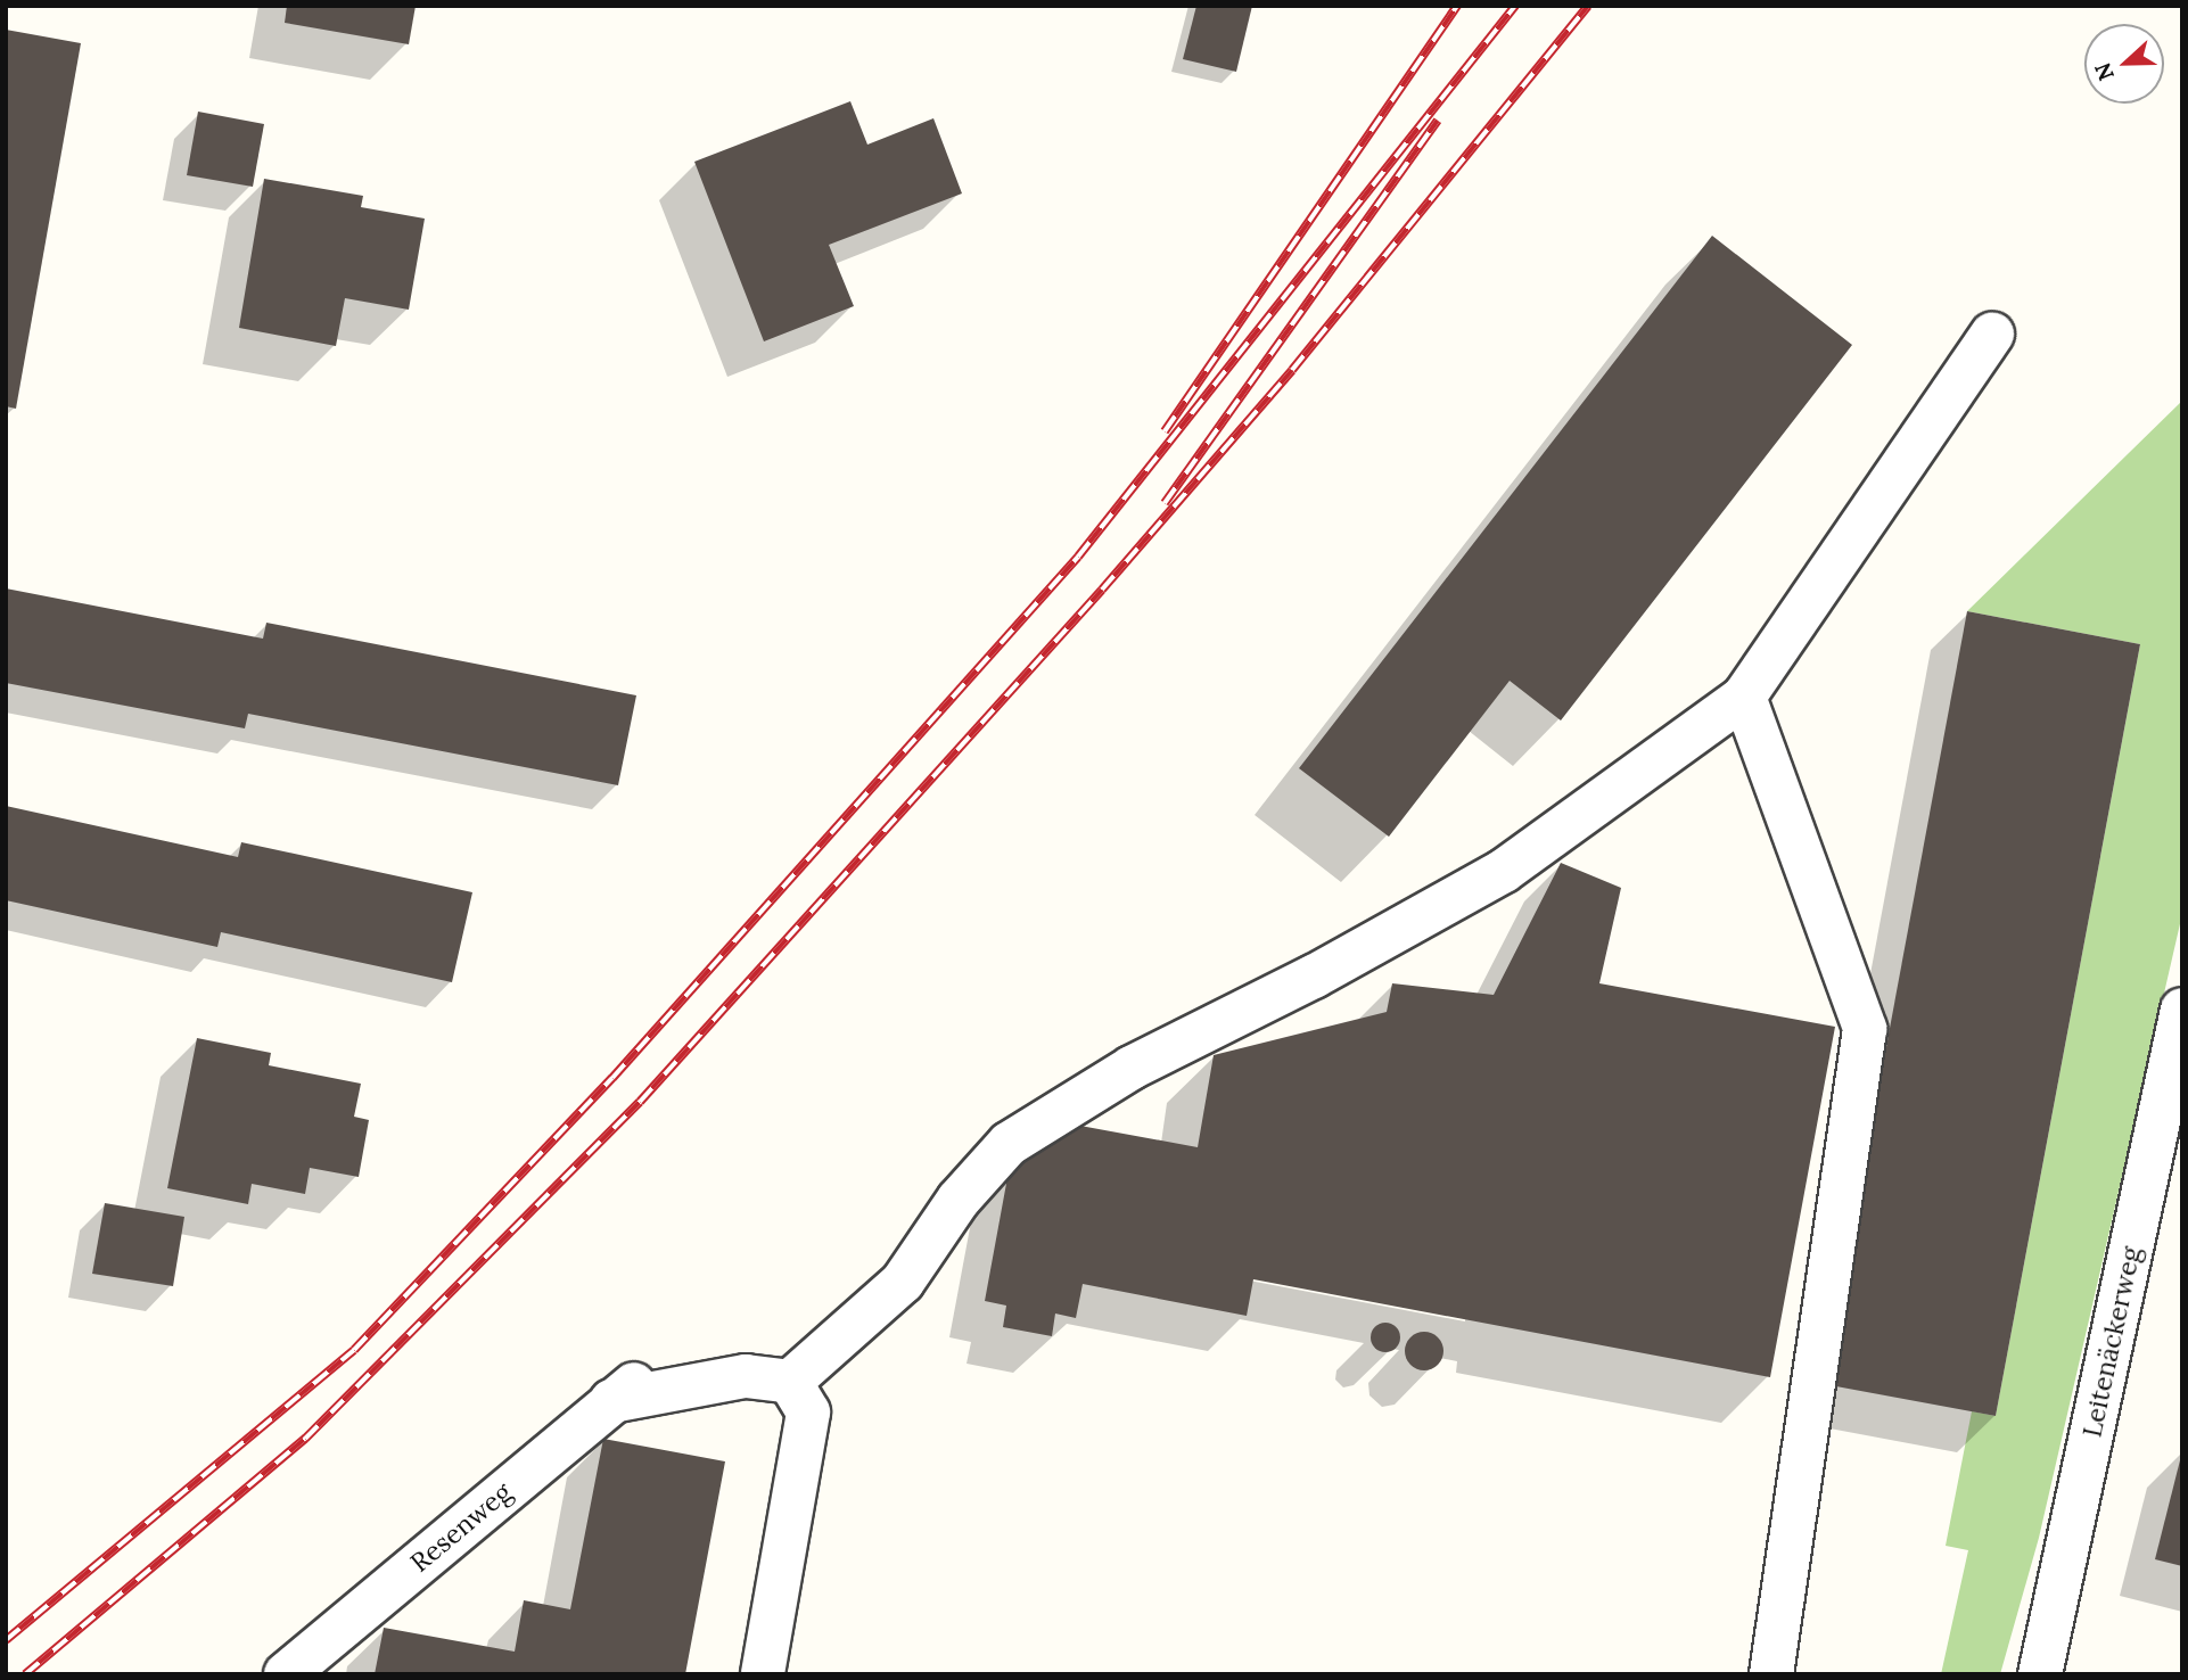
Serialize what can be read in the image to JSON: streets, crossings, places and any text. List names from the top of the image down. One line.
{"streets":{"street":["Leitenäckerweg","Resenweg"]},"north":"left"}
